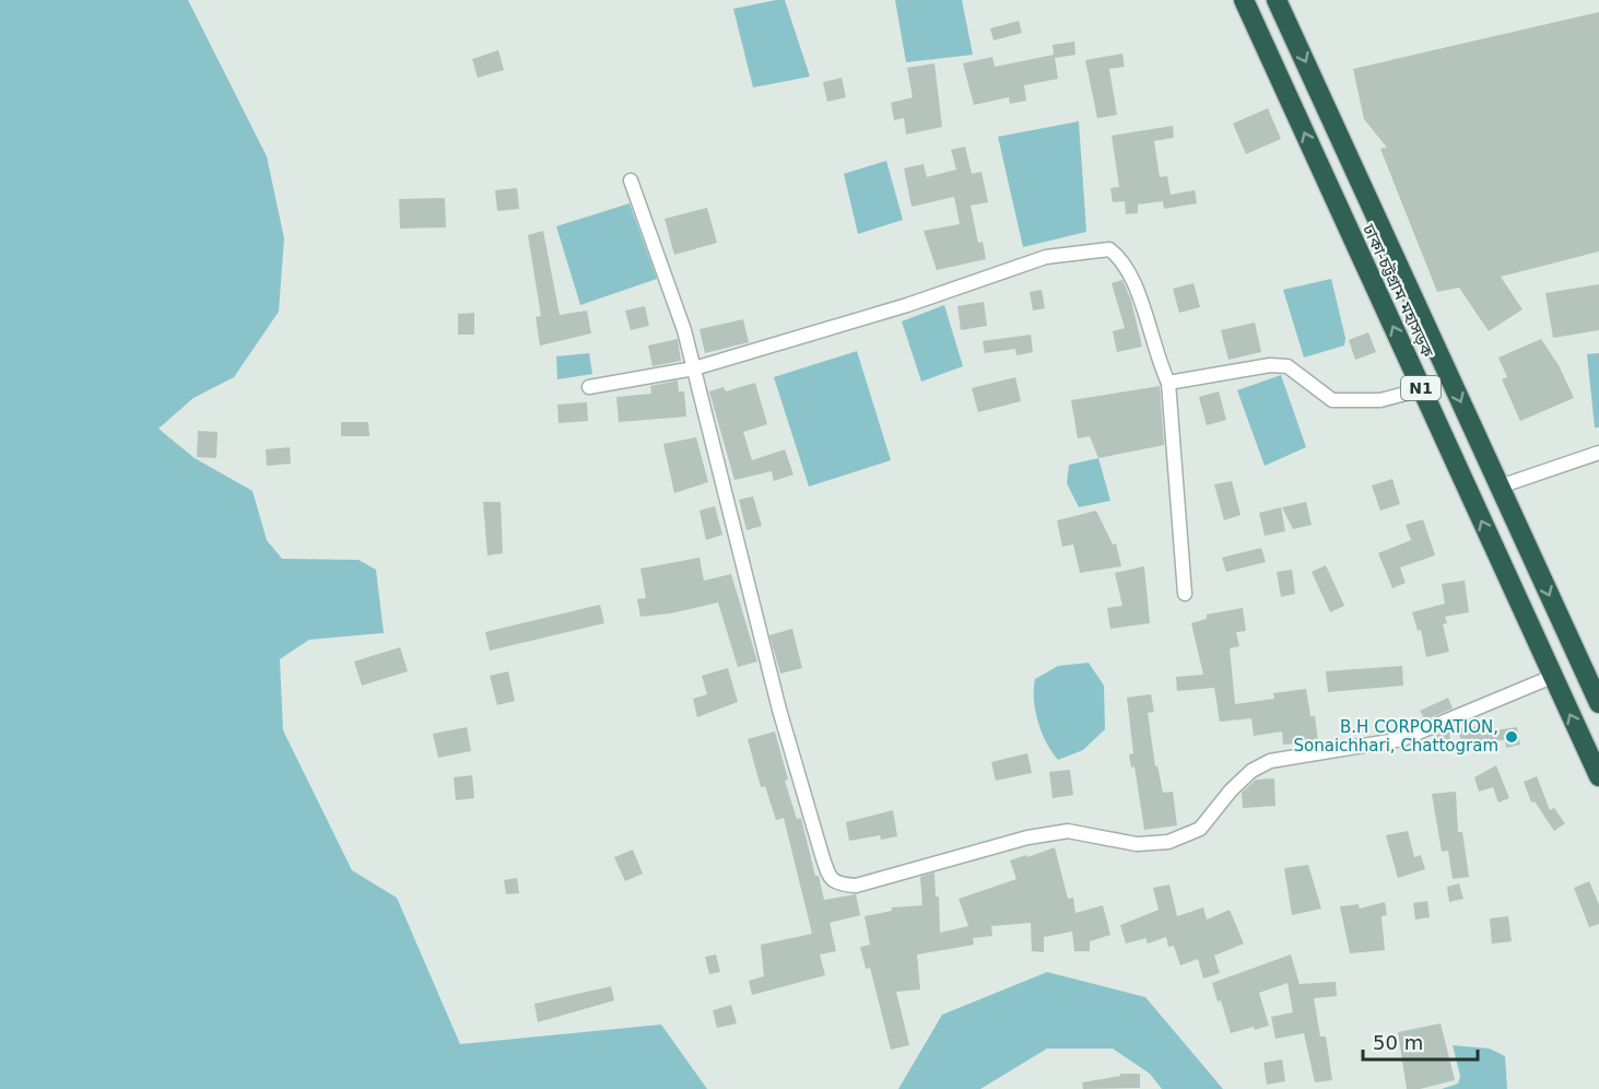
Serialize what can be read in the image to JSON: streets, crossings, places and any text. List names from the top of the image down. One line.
{"streets":{"highway":["ঢাকা-চট্টগ্রাম মহাসড়ক","N1"]},"places":["B.H CORPORATION, Sonaichhari, Chattogram"],"scale_bar":"50 m"}
